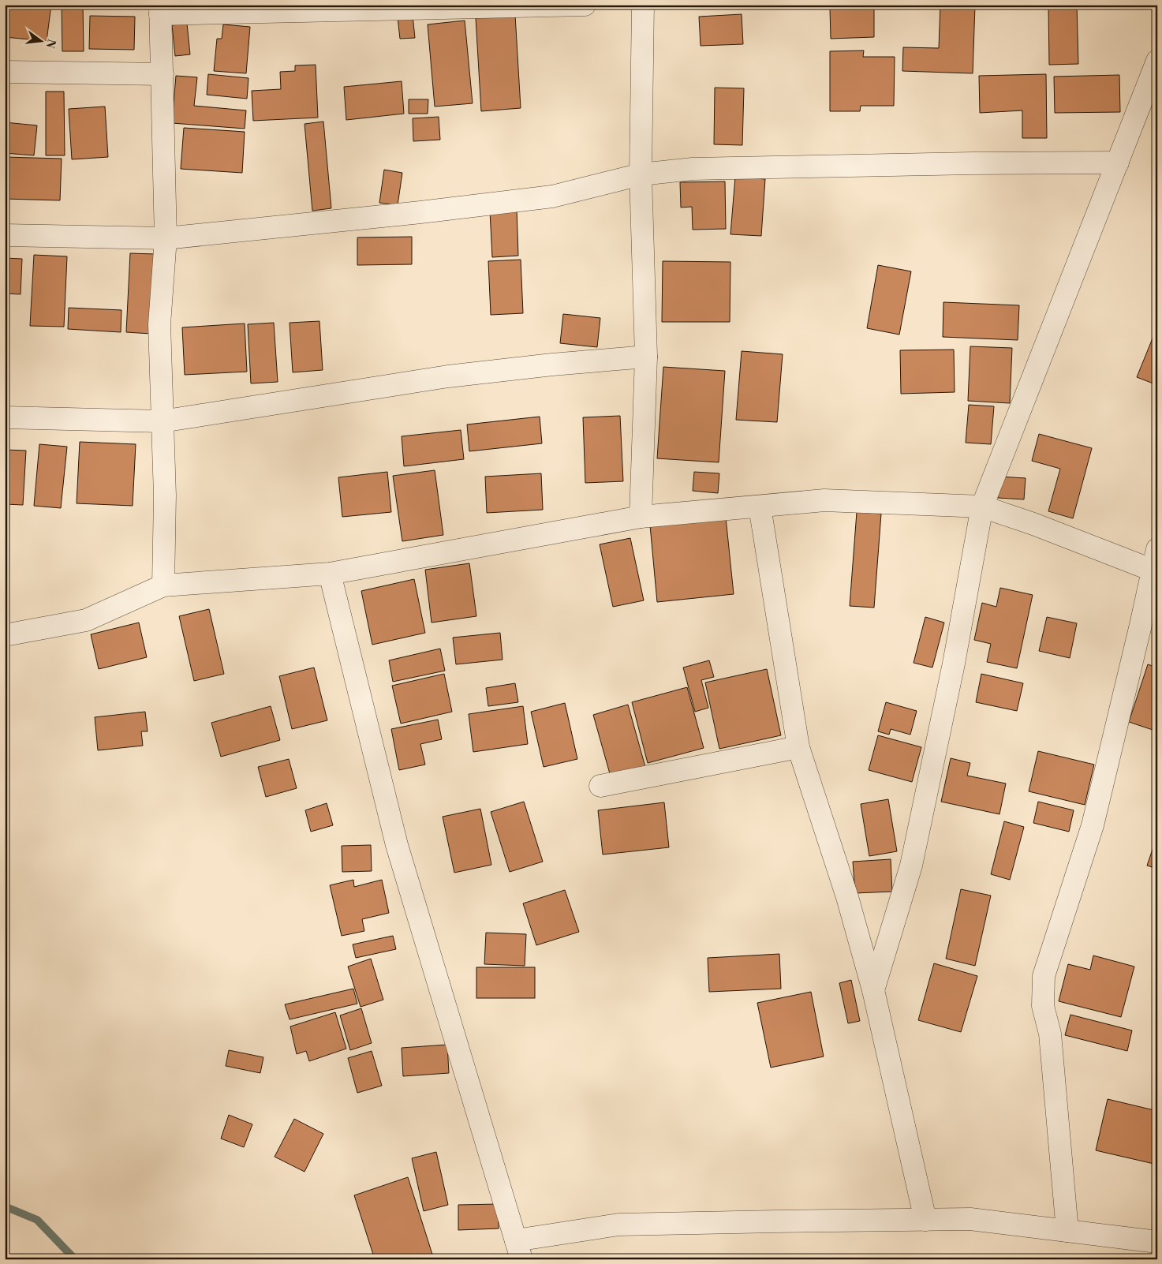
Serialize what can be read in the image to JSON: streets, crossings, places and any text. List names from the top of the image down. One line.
{"north":"right"}
